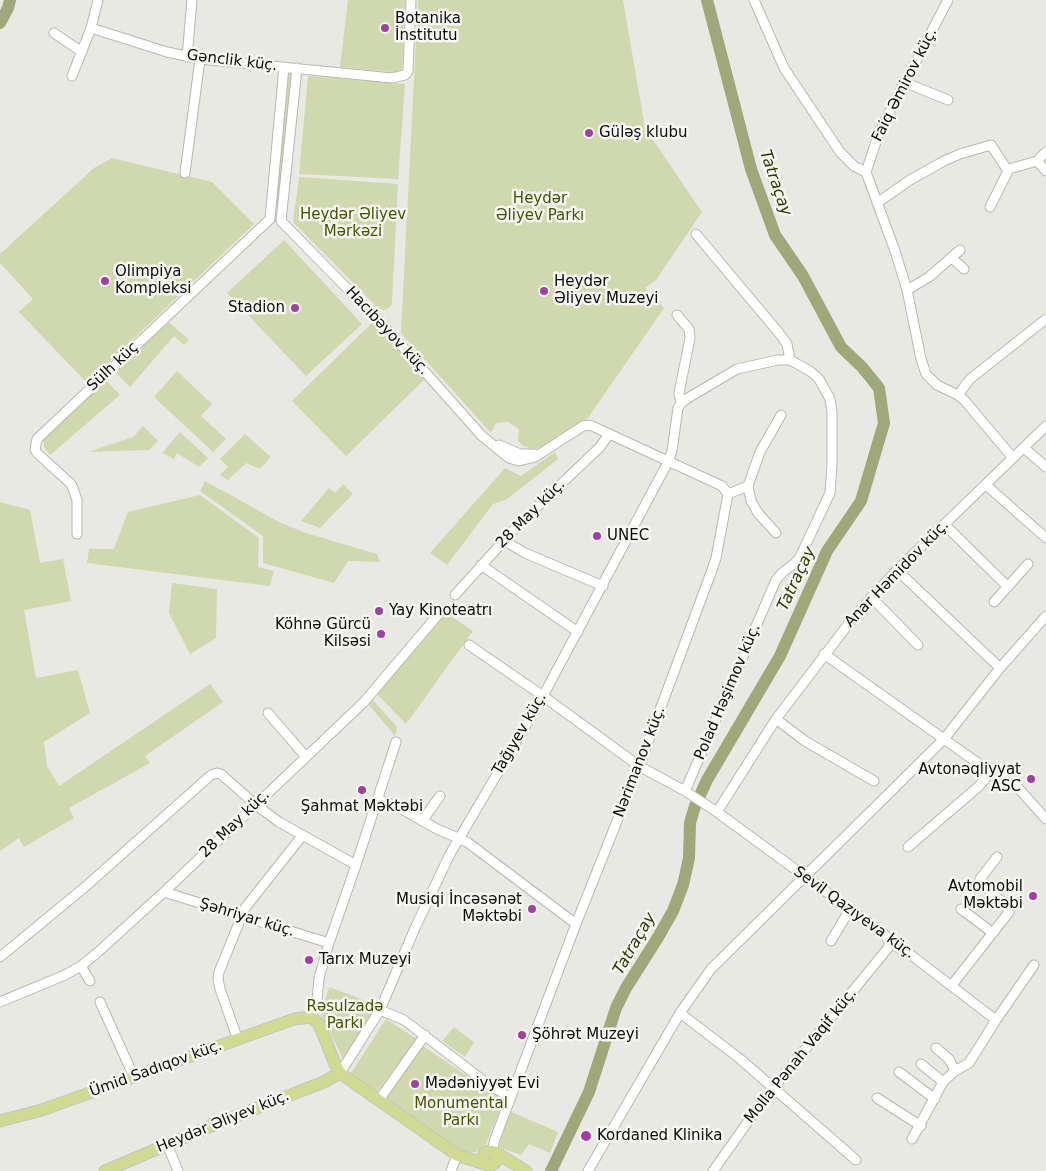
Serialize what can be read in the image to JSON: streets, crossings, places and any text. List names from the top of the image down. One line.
{"streets":{"main road":["Ümid Sadıqov küç.","Heydər Əliyev küç."],"street":["Gənclik küç.","Faiq Əmirov küç.","Hacıbəyov küç.","Sülh küç","28 May küç.","Anar Həmidov küç.","Polad Həşimov küç.","Tağıyev küç.","Nərimanov küç.","Sevil Qazıyeva küç.","Şəhriyar küç.","Molla Pənah Vaqif küç."]},"crossings":[["Hacıbəyov küç.","28 May küç."],["28 May küç.","Şəhriyar küç."],["Anar Həmidov küç.","Sevil Qazıyeva küç."],["Polad Həşimov küç.","Sevil Qazıyeva küç."],["Tağıyev küç.","Heydər Əliyev küç."],["Sevil Qazıyeva küç.","Molla Pənah Vaqif küç."]],"water":["Tatraçay"],"parks":["Heydər Əliyev Parkı","Heydər Əliyev Mərkəzi","Rəsulzadə Parkı","Monumental Parkı"],"places":["Botanika İnstitutu","Güləş klubu","Olimpiya Kompleksi","Heydər Əliyev Muzeyi","Stadion","UNEC","Yay Kinoteatrı","Köhnə Gürcü Kilsəsi","Avtonəqliyyat ASC","Şahmat Məktəbi","Avtomobil Məktəbi","Musiqi İncəsənət Məktəbi","Tarıx Muzeyi","Şöhrət Muzeyi","Mədəniyyət Evi","Kordaned Klinika"]}
